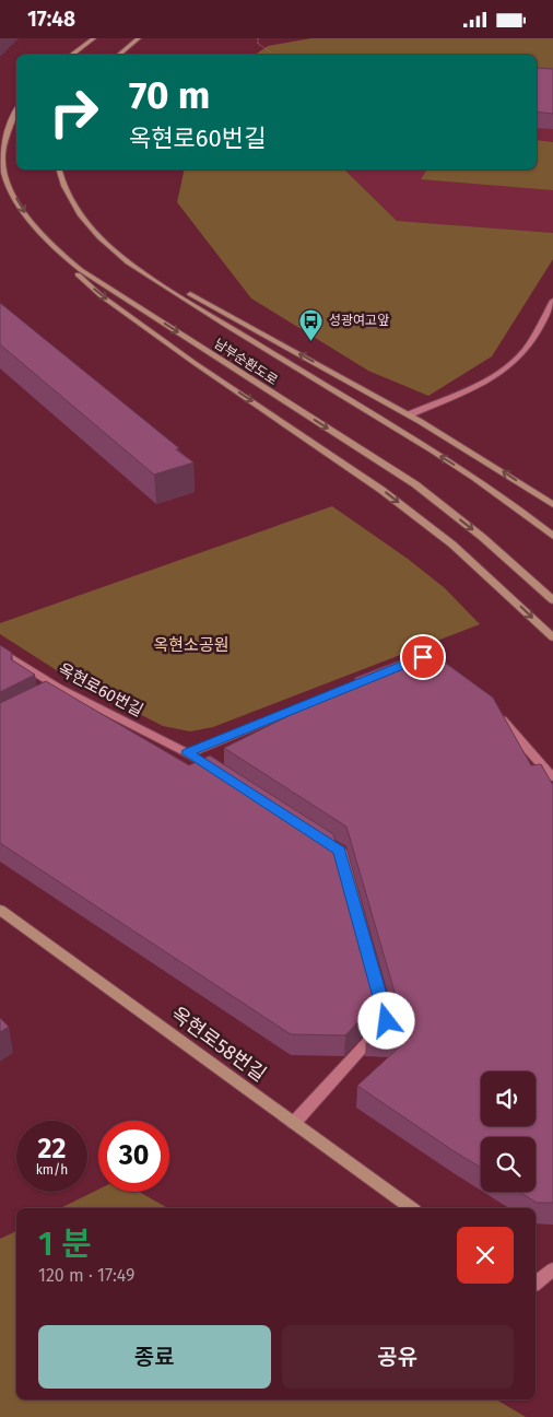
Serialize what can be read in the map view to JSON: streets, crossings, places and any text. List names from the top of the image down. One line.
{"streets":{"main road":["남부순환도로","옥현로58번길"],"street":["옥현로60번길"]},"parks":["옥현소공원"],"places":{"bus stop":["성광여고앞"]},"page":{"status":"17:48","turn":["70 m","옥현로60번길"],"speed":"22 km/h","limit":"30","heading":["1 분","120 m · 17:49"],"buttons":["종료","공유"]}}
